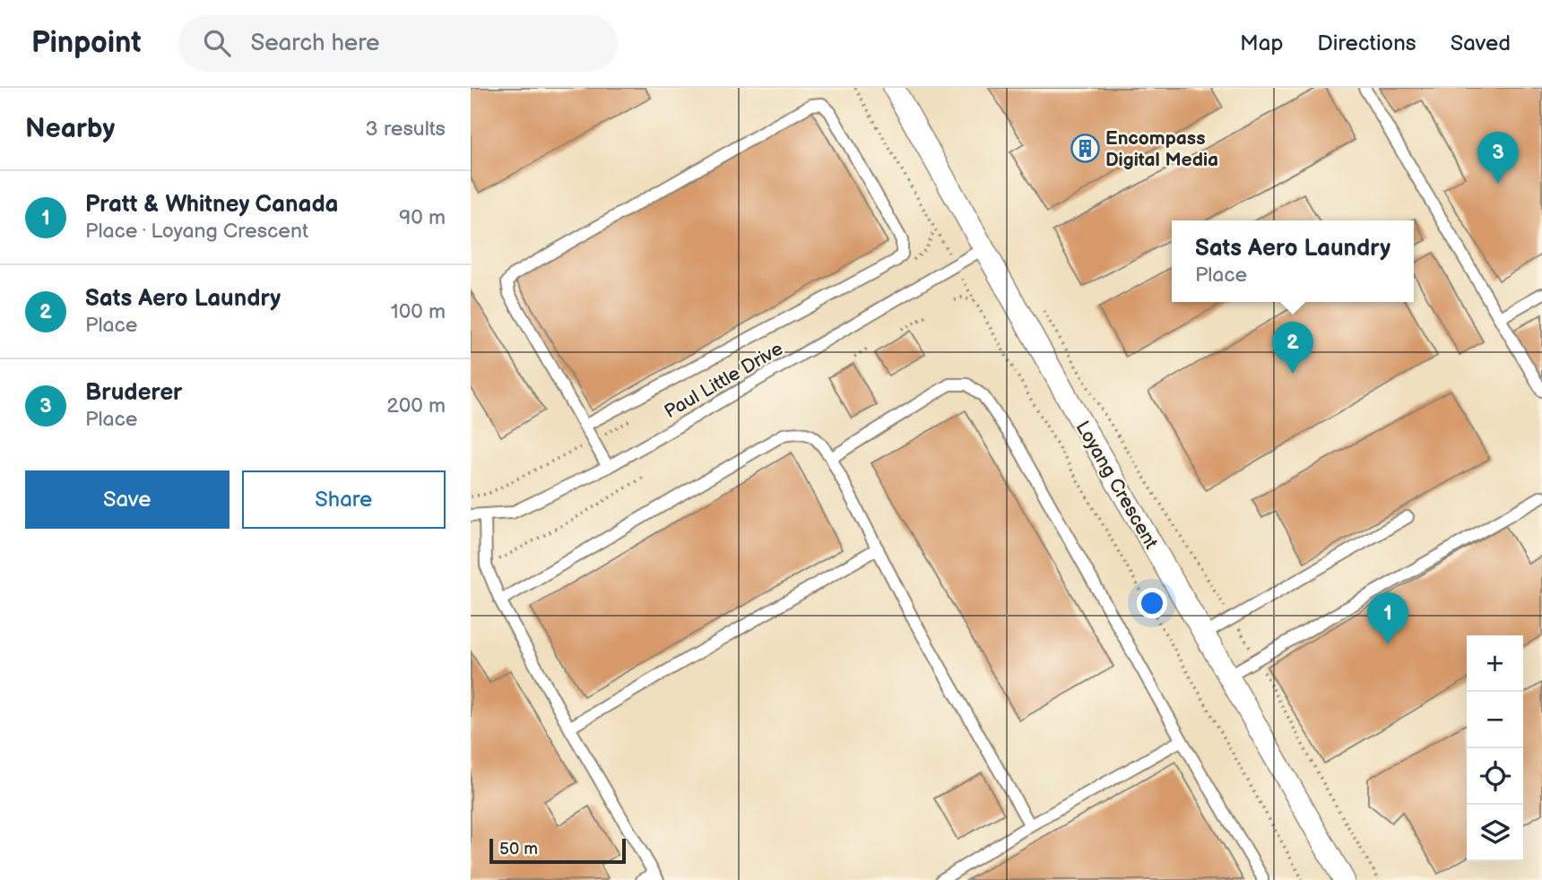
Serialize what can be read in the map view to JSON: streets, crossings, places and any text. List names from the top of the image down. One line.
{"streets":{"street":["Loyang Crescent"],"lane":["Paul Little Drive"]},"crossings":[["Paul Little Drive","Loyang Crescent"]],"places":{"building":["Encompass Digital Media"]},"scale_bar":"50 m","page":{"header":"Pinpoint","search":"Search here","nav":["Map","Directions","Saved"],"heading":["Nearby","3 results"],"pins":["3","2","1"],"list":[{"mark":"1","name":"Pratt & Whitney Canada","note":"Place · Loyang Crescent","value":"90 m"},{"mark":"2","name":"Sats Aero Laundry","note":"Place","value":"100 m"},{"mark":"3","name":"Bruderer","note":"Place","value":"200 m"}],"popup":["Sats Aero Laundry","Place"],"buttons":["Save","Share"],"map_buttons":["+","−"],"scale":"50 m"}}
